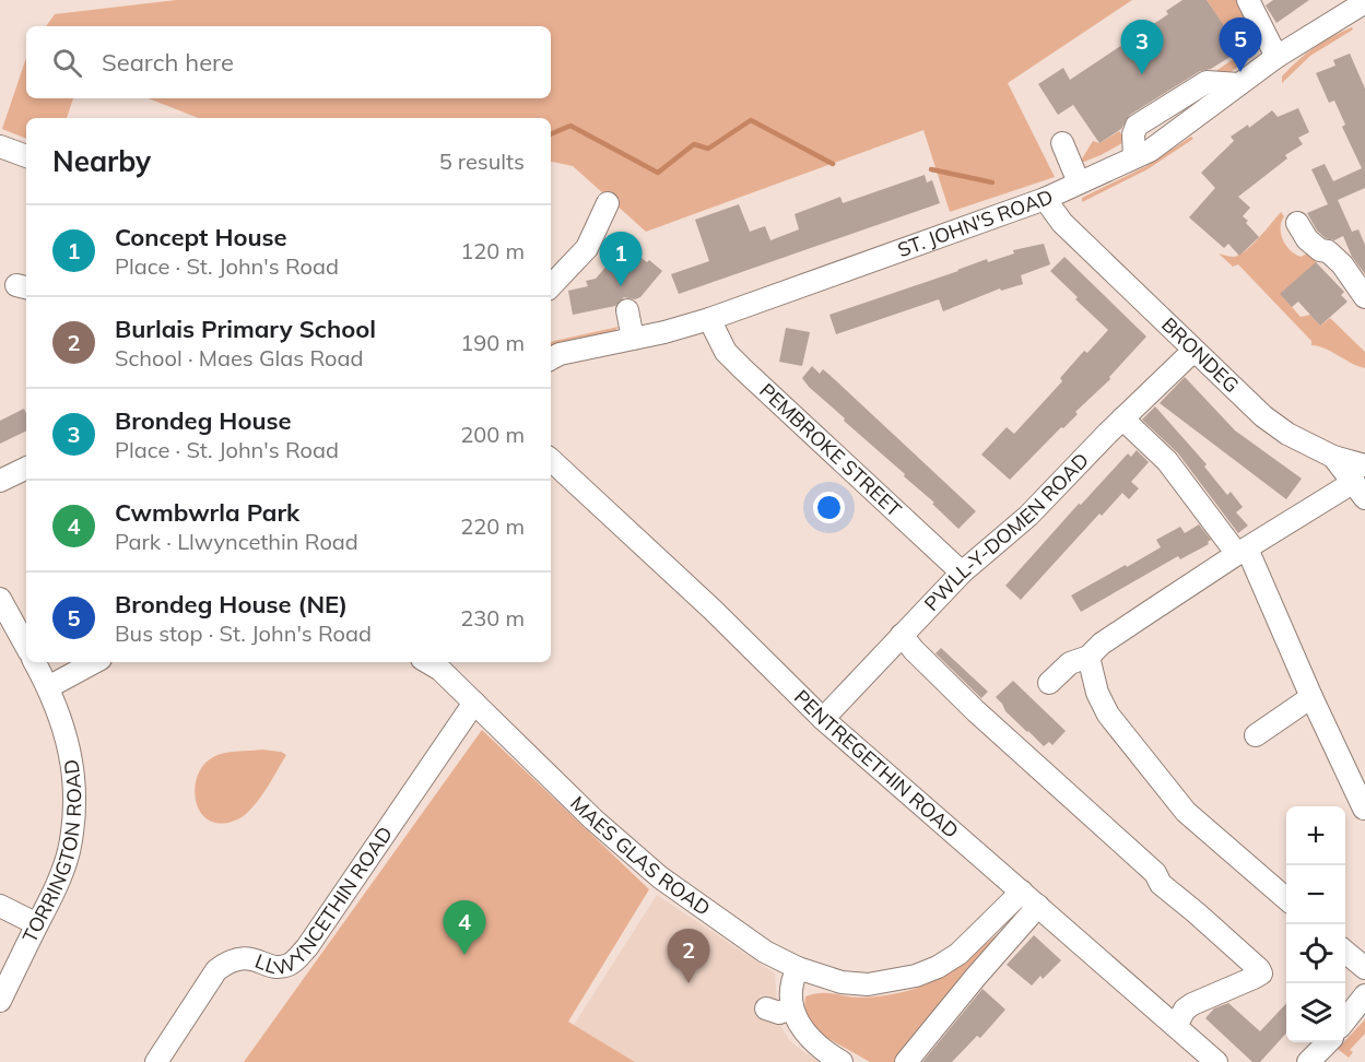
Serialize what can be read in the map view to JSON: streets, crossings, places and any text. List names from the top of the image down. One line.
{"streets":{"street":["ST. JOHN'S ROAD","BRONDEG","PEMBROKE STREET","PWLL-Y-DOMEN ROAD","PENTREGETHIN ROAD","TORRINGTON ROAD","MAES GLAS ROAD","LLWYNCETHIN ROAD"]},"crossings":[["ST. JOHN'S ROAD","BRONDEG"],["ST. JOHN'S ROAD","PEMBROKE STREET"],["BRONDEG","PWLL-Y-DOMEN ROAD"],["PEMBROKE STREET","PWLL-Y-DOMEN ROAD"],["PWLL-Y-DOMEN ROAD","PENTREGETHIN ROAD"],["PENTREGETHIN ROAD","MAES GLAS ROAD"],["MAES GLAS ROAD","LLWYNCETHIN ROAD"]],"page":{"pins":["5","3","1","4","2"],"search":"Search here","heading":["Nearby","5 results"],"list":[{"mark":"1","name":"Concept House","note":"Place · St. John's Road","value":"120 m"},{"mark":"2","name":"Burlais Primary School","note":"School · Maes Glas Road","value":"190 m"},{"mark":"3","name":"Brondeg House","note":"Place · St. John's Road","value":"200 m"},{"mark":"4","name":"Cwmbwrla Park","note":"Park · Llwyncethin Road","value":"220 m"},{"mark":"5","name":"Brondeg House (NE)","note":"Bus stop · St. John's Road","value":"230 m"}],"map_buttons":["+","−"]}}
